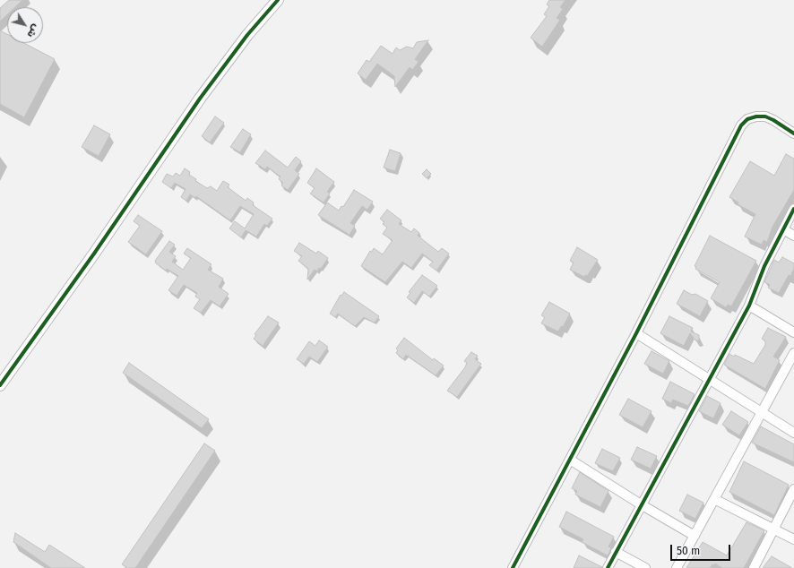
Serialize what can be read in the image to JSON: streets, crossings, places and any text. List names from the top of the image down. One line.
{"scale_bar":"50 m","north":"bottom right"}
